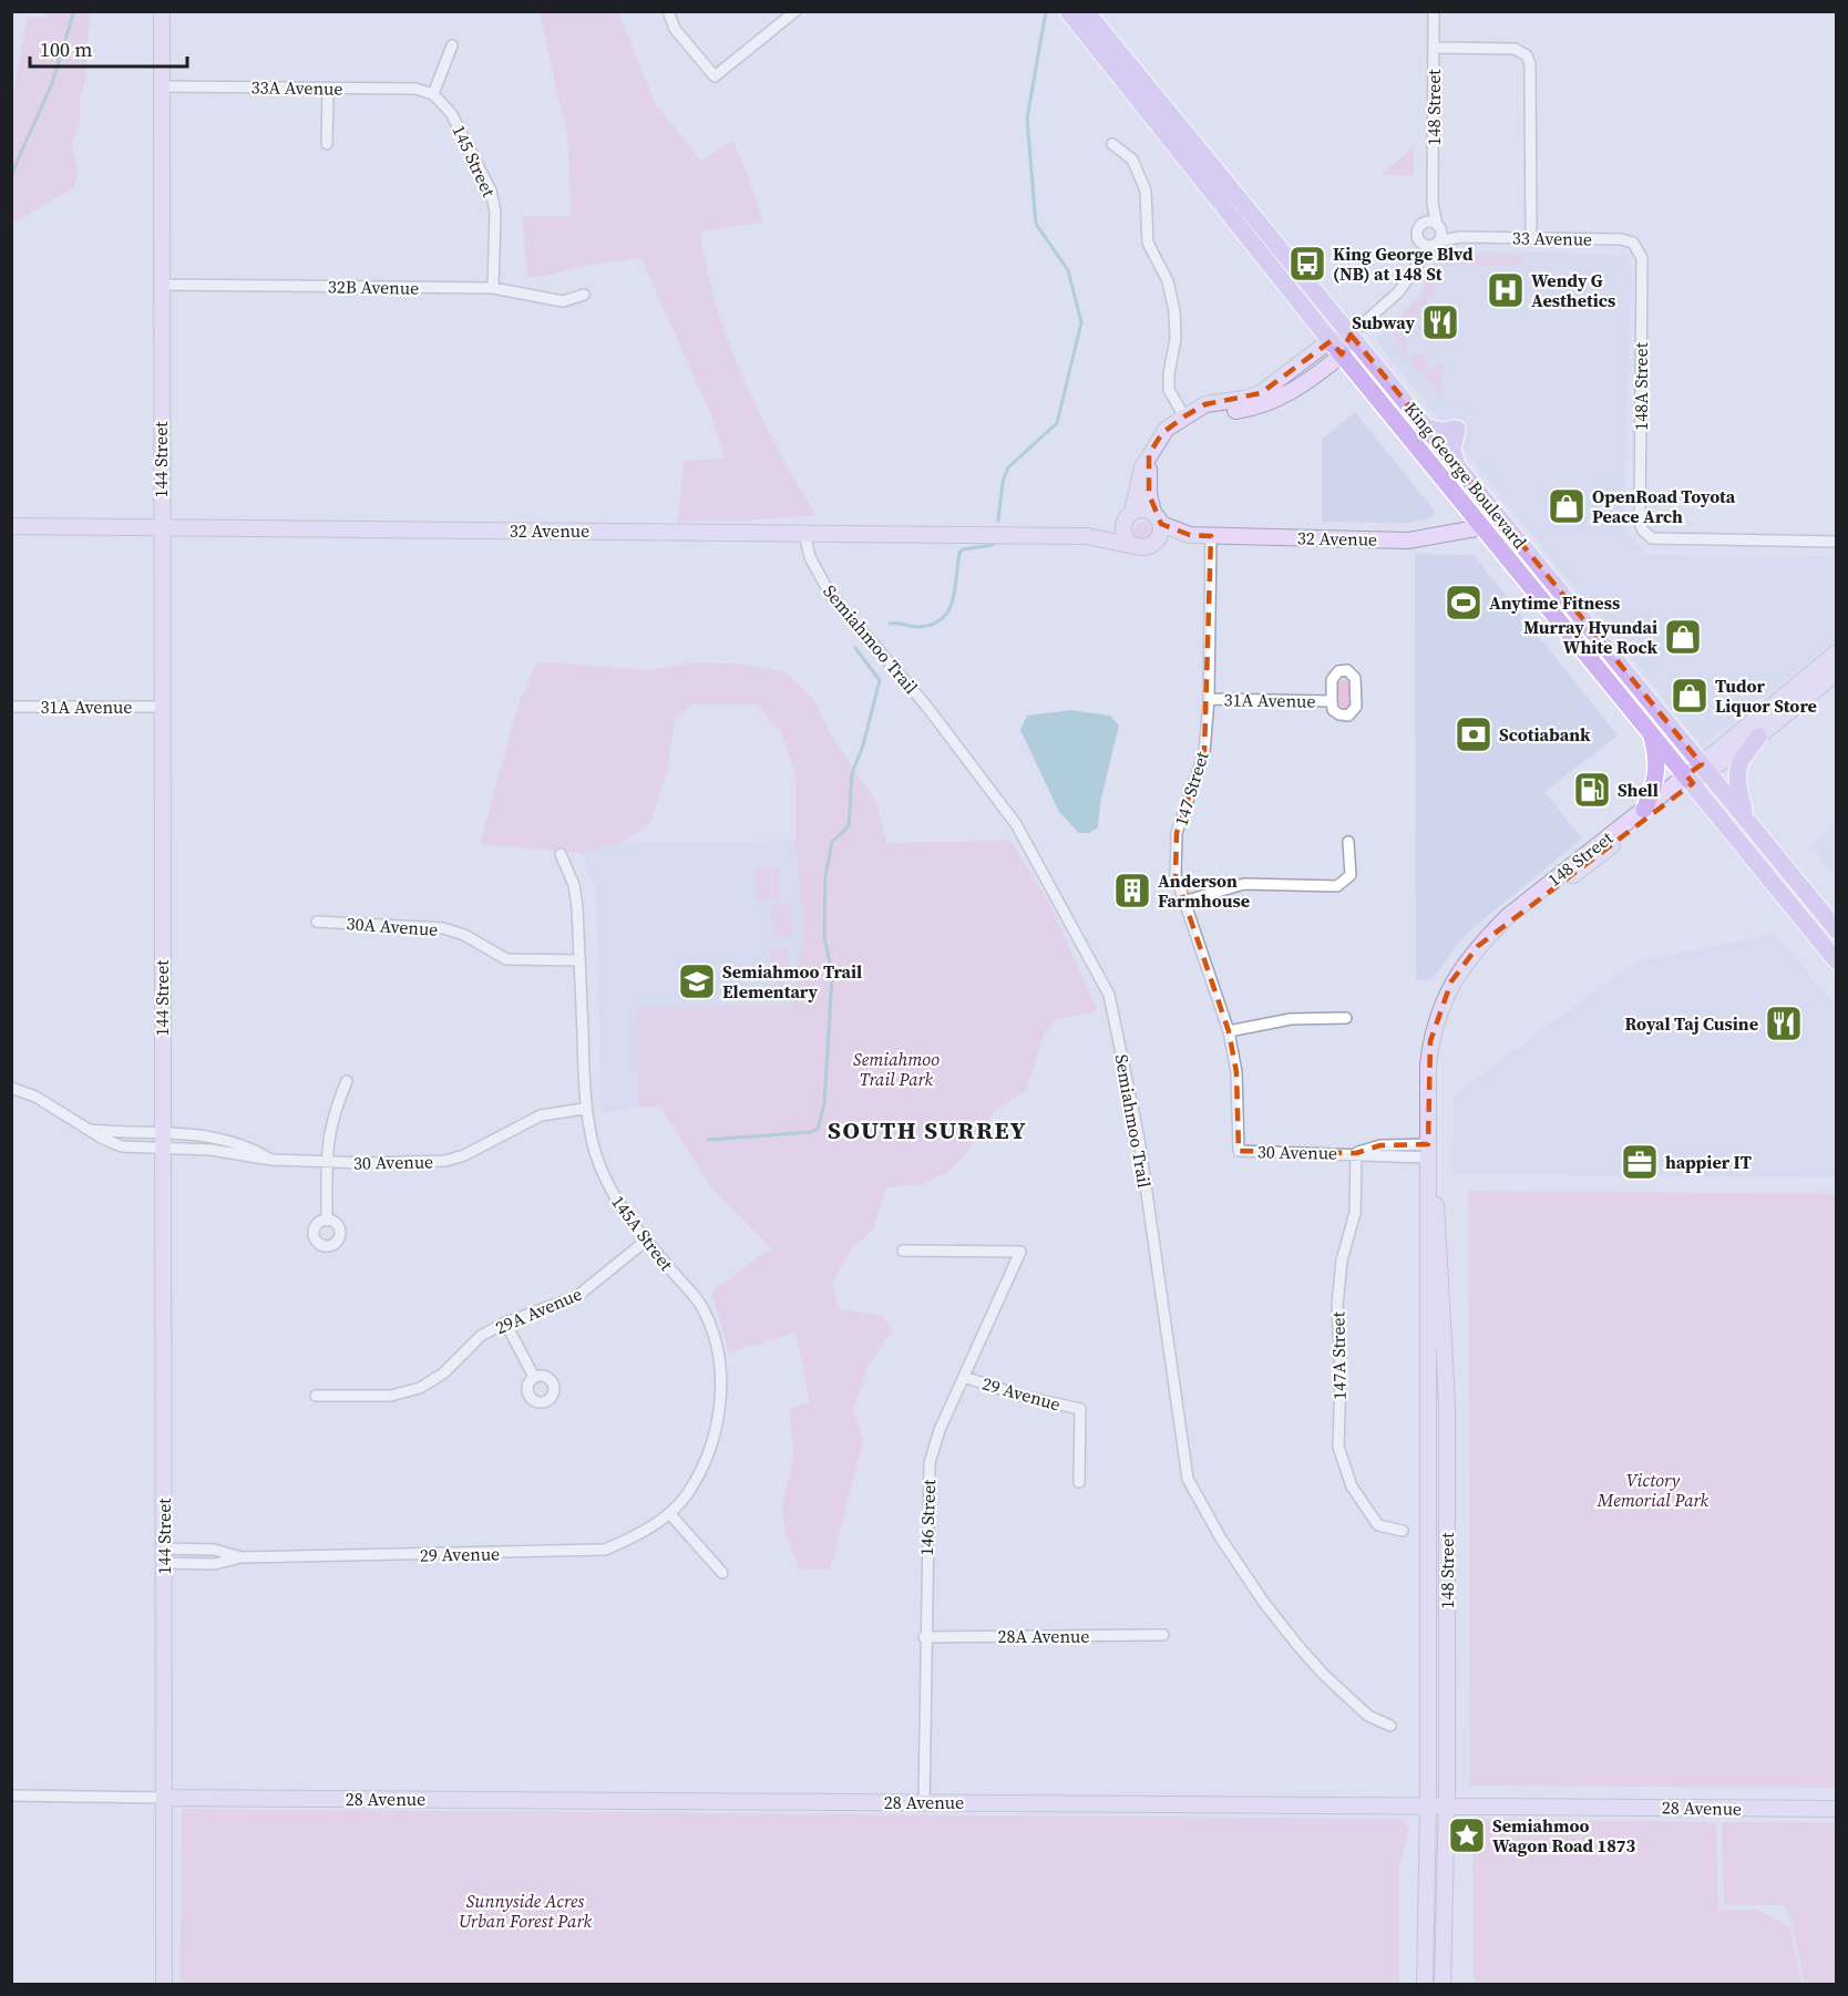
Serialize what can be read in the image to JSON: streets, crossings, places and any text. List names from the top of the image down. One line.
{"streets":{"main road":["King George Boulevard"],"street":["33A Avenue","148 Street","145 Street","33 Avenue","32B Avenue","148A Street","144 Street","32 Avenue","Semiahmoo Trail","31A Avenue","147 Street","30A Avenue","30 Avenue","145A Street","29A Avenue","147A Street","29 Avenue","146 Street","28A Avenue","28 Avenue"]},"crossings":[["33A Avenue","145 Street"],["33A Avenue","144 Street"],["148 Street","33 Avenue"],["148 Street","King George Boulevard"],["148 Street","30 Avenue"],["148 Street","28 Avenue"],["145 Street","32B Avenue"],["33 Avenue","148A Street"],["32B Avenue","144 Street"],["144 Street","32 Avenue"],["144 Street","31A Avenue"],["144 Street","30 Avenue"],["144 Street","29 Avenue"],["144 Street","28 Avenue"],["King George Boulevard","32 Avenue"],["32 Avenue","Semiahmoo Trail"],["32 Avenue","147 Street"],["31A Avenue","147 Street"],["147 Street","30 Avenue"],["30A Avenue","145A Street"],["30 Avenue","145A Street"],["30 Avenue","147A Street"],["145A Street","29A Avenue"],["145A Street","29 Avenue"],["29 Avenue","146 Street"],["146 Street","28A Avenue"],["146 Street","28 Avenue"]],"districts":["SOUTH SURREY"],"parks":["Semiahmoo Trail Park","Victory Memorial Park","Sunnyside Acres Urban Forest Park"],"places":{"bus stop":["King George Blvd (NB) at 148 St"],"hospital":["Wendy G Aesthetics"],"restaurant":["Subway","Royal Taj Cusine"],"shop":["OpenRoad Toyota Peace Arch","Murray Hyundai White Rock","Tudor Liquor Store"],"sports":["Anytime Fitness"],"bank":["Scotiabank"],"fuel station":["Shell"],"building":["Anderson Farmhouse"],"school or university":["Semiahmoo Trail Elementary"],"office":["happier IT"],"place":["Semiahmoo Wagon Road 1873"]},"scale_bar":"100 m"}
